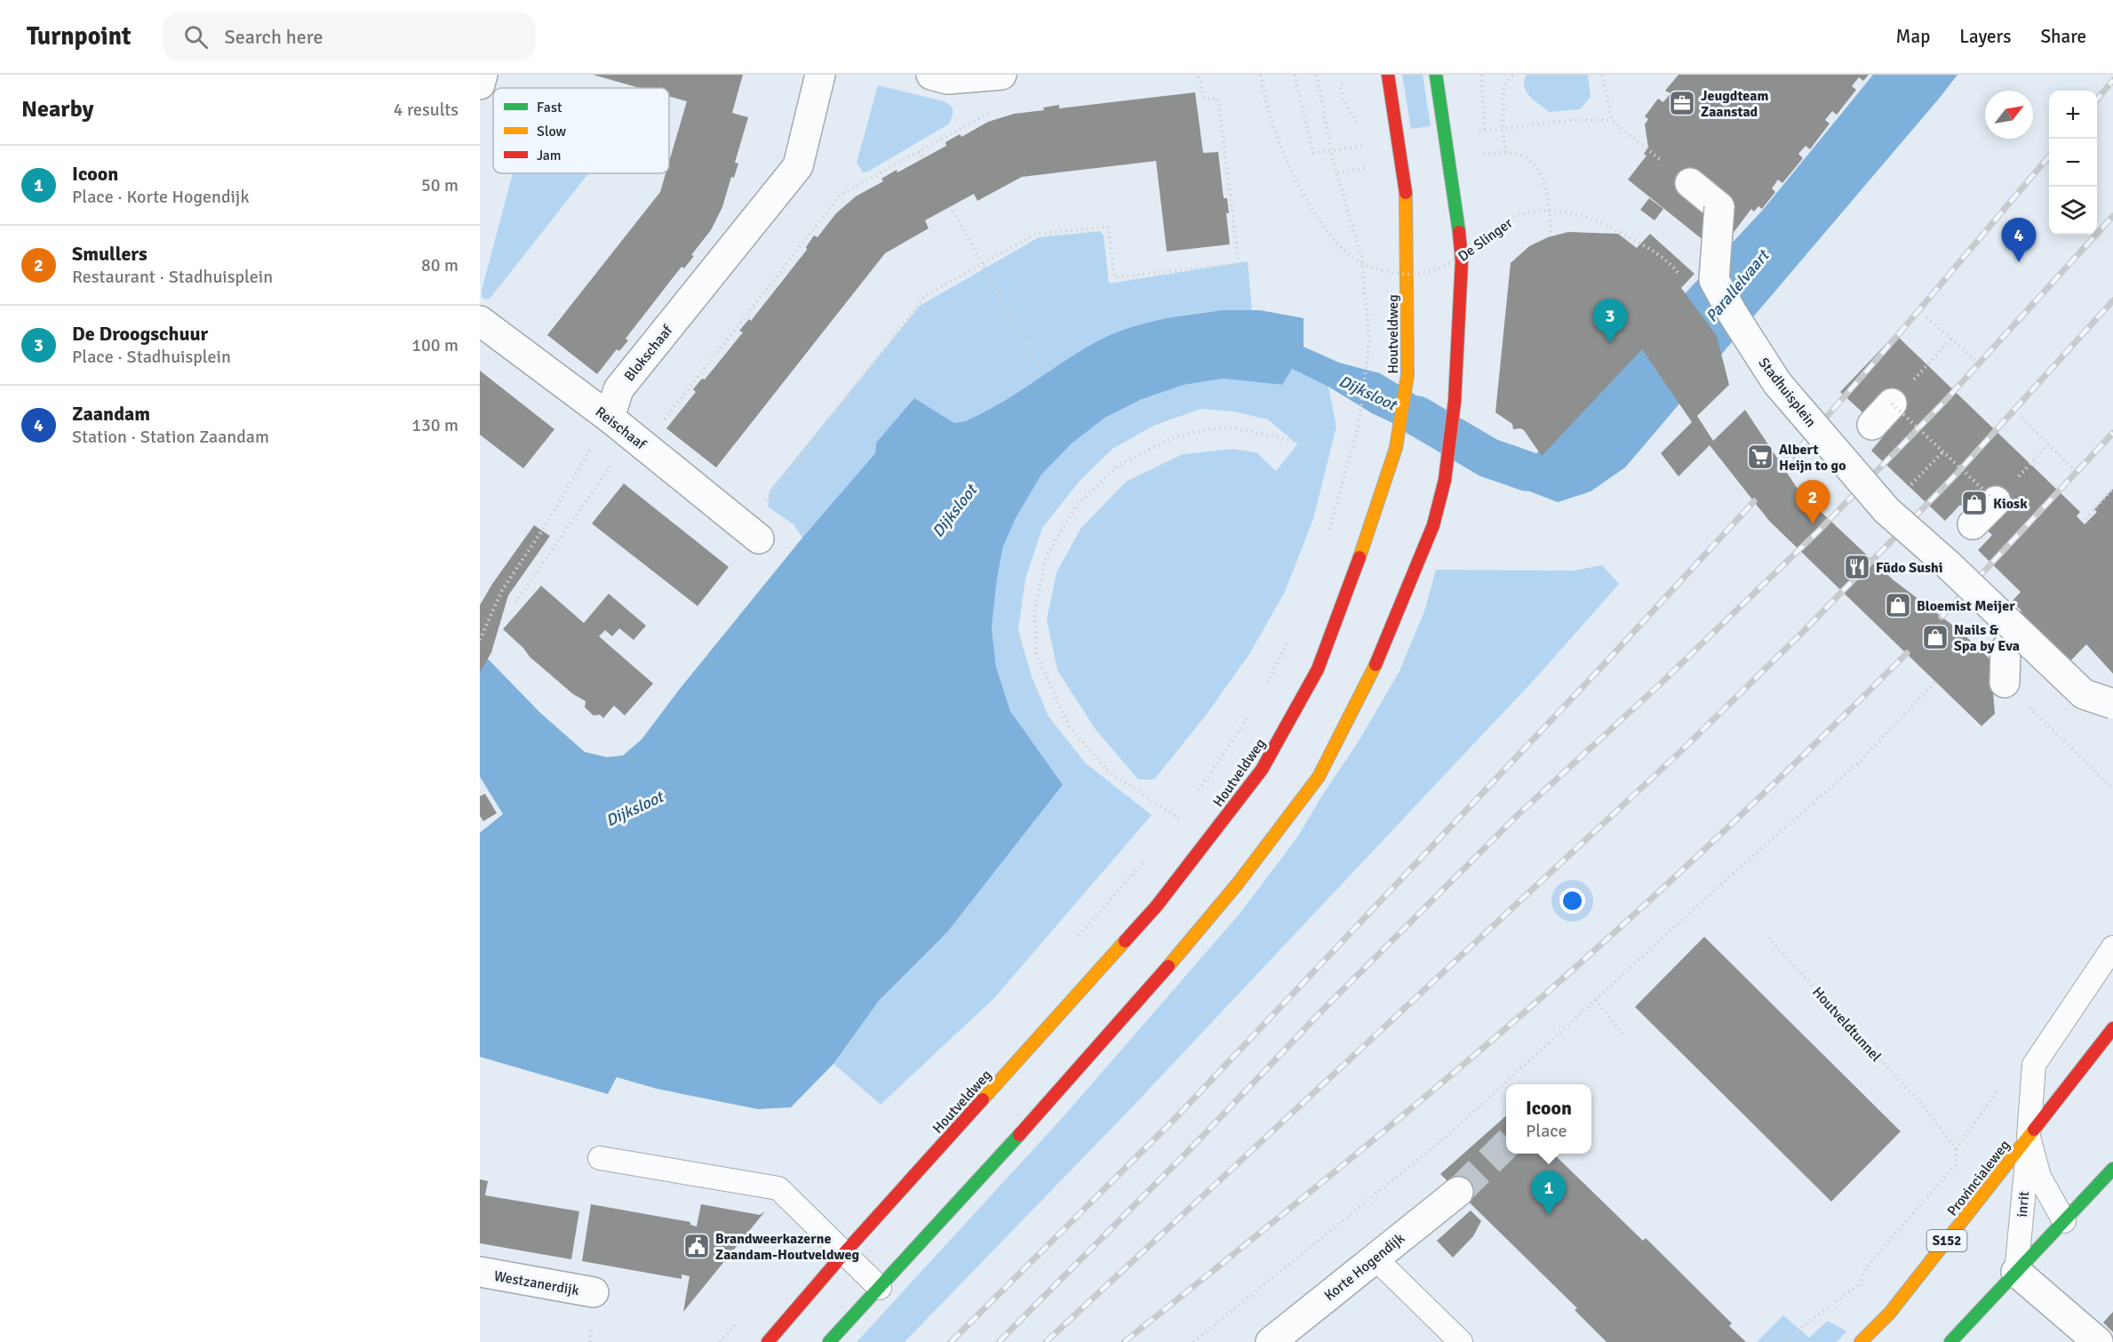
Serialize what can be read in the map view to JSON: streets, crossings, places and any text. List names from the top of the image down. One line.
{"streets":{"street":["Houtveldweg","Blokschaaf","Stadhuisplein","Reischaaf","Provincialeweg","S152","Korte Hogendijk","Westzanerdijk"],"lane":["inrit"],"path":["De Slinger","Houtveldtunnel"]},"crossings":[["Blokschaaf","Reischaaf"],["Provincialeweg","inrit"]],"water":["Parallelvaart","Dijksloot"],"places":{"office":["Jeugdteam Zaanstad"],"supermarket":["Albert Heijn to go"],"shop":["Kiosk","Bloemist Meijer","Nails & Spa by Eva"],"restaurant":["Fūdo Sushi"],"public building":["Brandweerkazerne Zaandam-Houtveldweg"]},"legend":["Fast","Slow","Jam"],"north":"top right","page":{"header":"Turnpoint","search":"Search here","nav":["Map","Layers","Share"],"heading":["Nearby","4 results"],"map_buttons":["+","−"],"list":[{"mark":"1","name":"Icoon","note":"Place · Korte Hogendijk","value":"50 m"},{"mark":"2","name":"Smullers","note":"Restaurant · Stadhuisplein","value":"80 m"},{"mark":"3","name":"De Droogschuur","note":"Place · Stadhuisplein","value":"100 m"},{"mark":"4","name":"Zaandam","note":"Station · Station Zaandam","value":"130 m"}],"pins":["4","3","2","1"],"popup":["Icoon","Place"]}}
